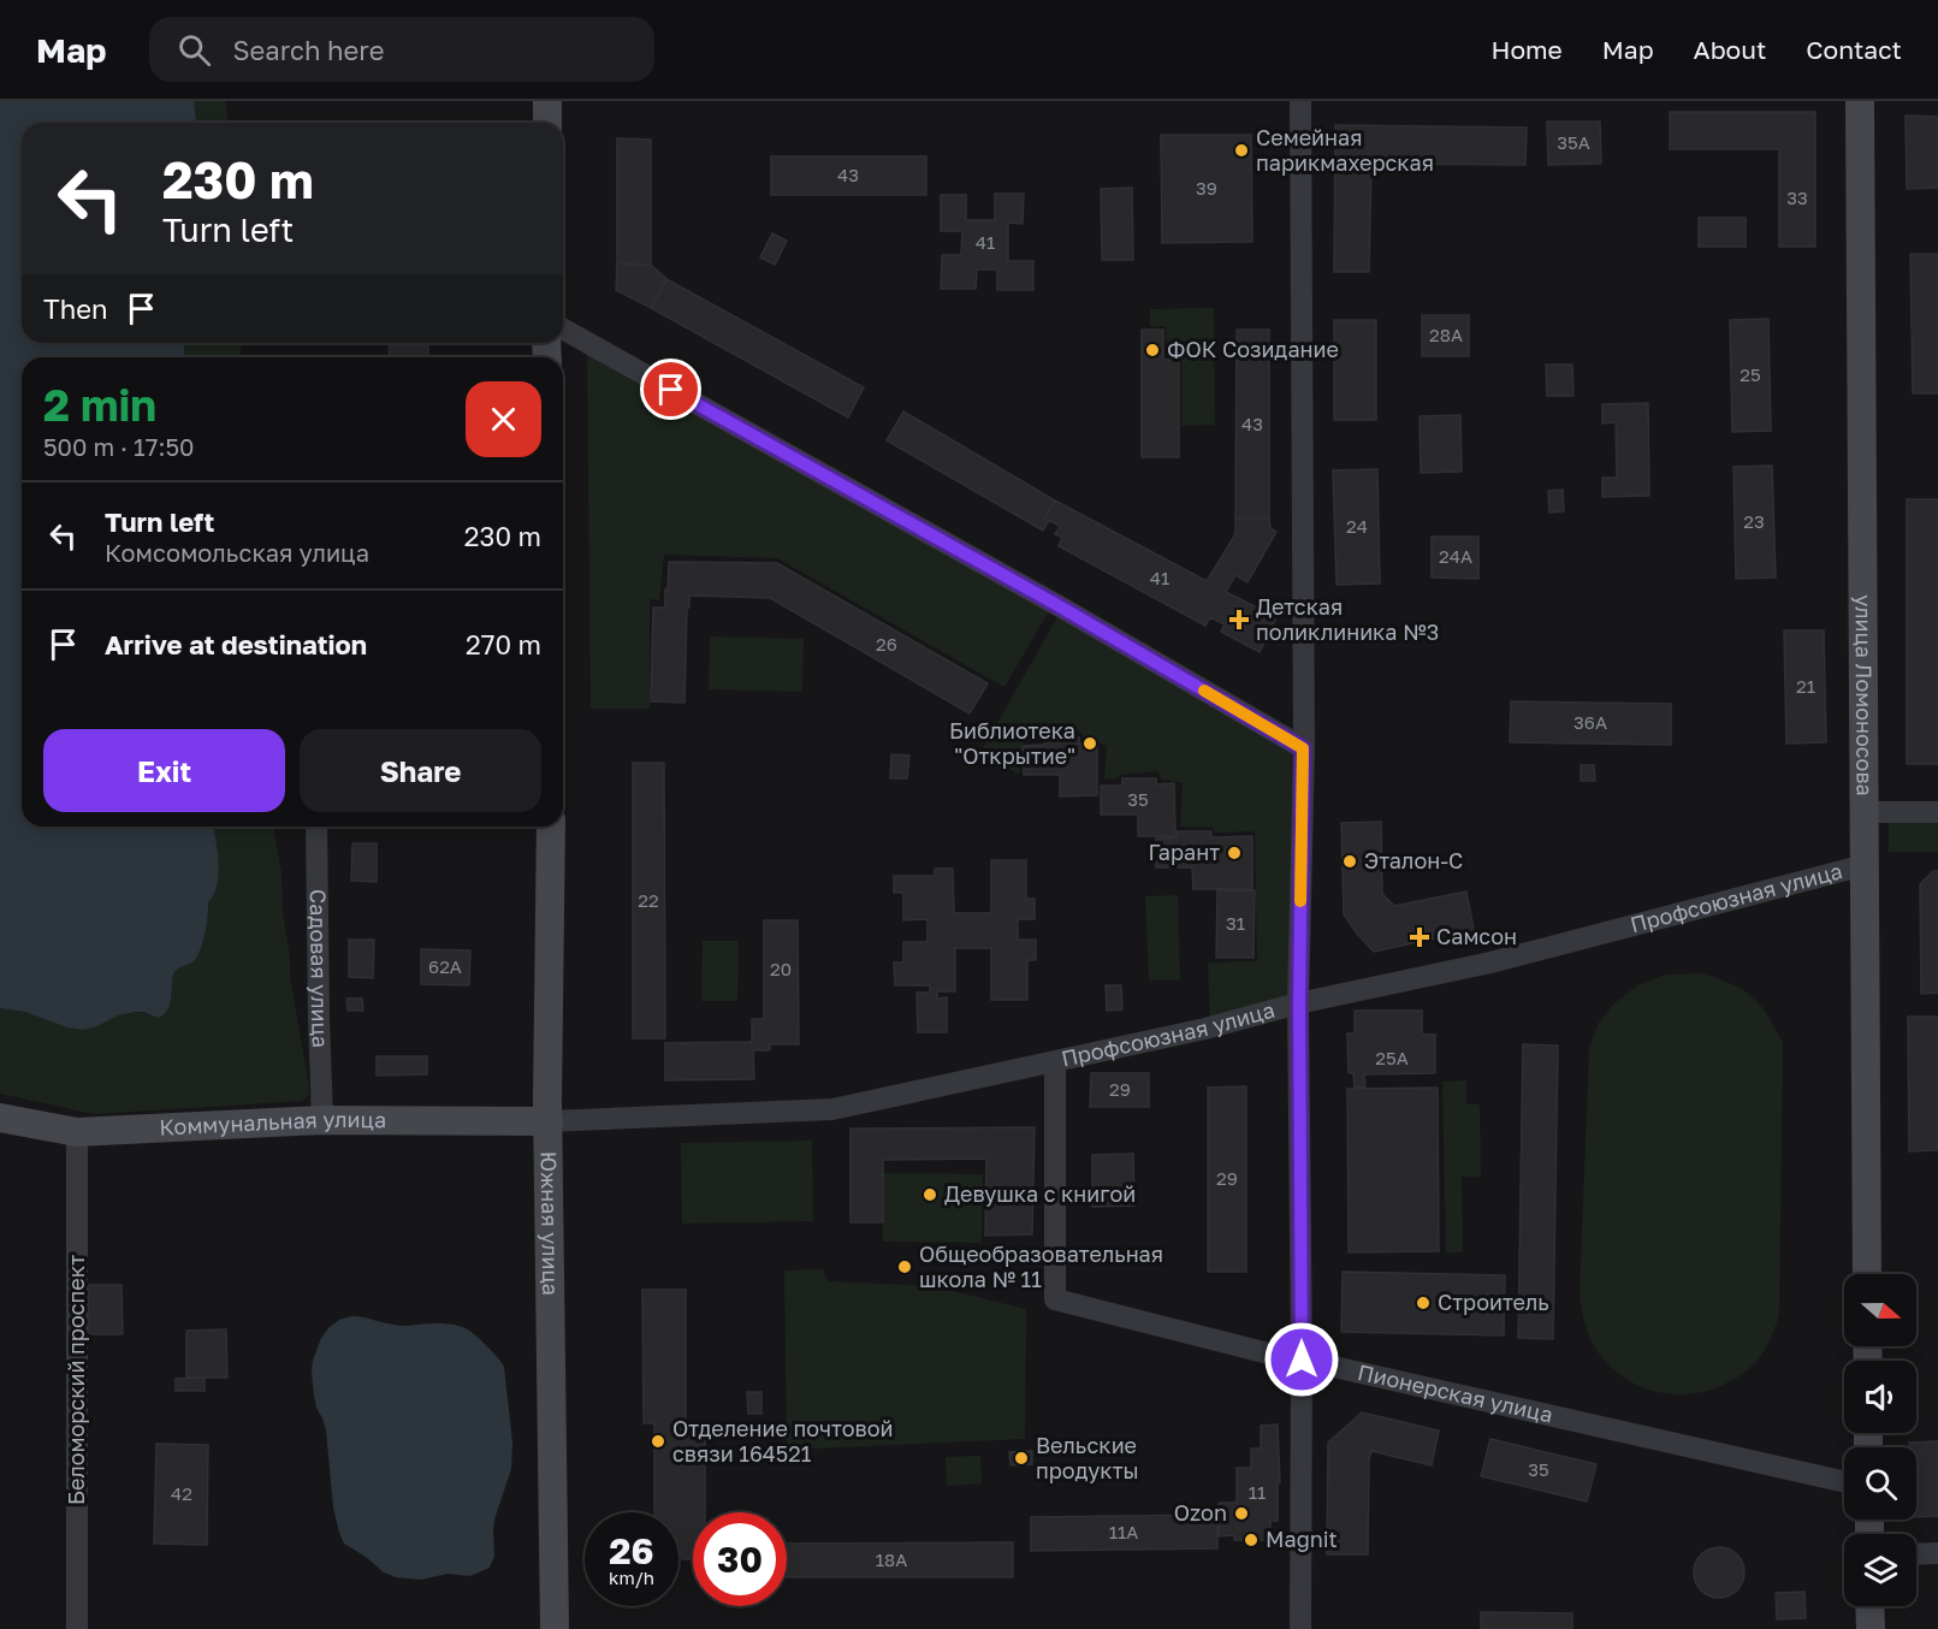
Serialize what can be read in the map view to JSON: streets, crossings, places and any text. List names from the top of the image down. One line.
{"streets":{"main road":["улица Ломоносова","Коммунальная улица","Южная улица"],"street":["Профсоюзная улица","Садовая улица","Беломорский проспект","Пионерская улица"]},"crossings":[["улица Ломоносова","Профсоюзная улица"],["Профсоюзная улица","Коммунальная улица"],["Профсоюзная улица","Южная улица"],["Садовая улица","Коммунальная улица"],["Коммунальная улица","Южная улица"],["Коммунальная улица","Беломорский проспект"]],"places":{"other":["Семейная парикмахерская","ФОК Созидание","Библиотека \"Открытие\"","Гарант","Эталон-С","Девушка с книгой","Общеобразовательная школа № 11","Строитель","Отделение почтовой связи 164521","Вельские продукты","Ozon","Magnit"],"health":["Детская поликлиника №3","Самсон"]},"house_numbers":["35А","43","39","33","41","28А","25","43","23","24","24А","41","26","21","36А","35","22","31","62А","20","25А","29","29","35","11","42","11А","18А"],"north":"right","page":{"header":"Map","search":"Search here","nav":["Home","Map","About","Contact"],"turn":["230 m","Turn left"],"then":"Then","heading":["2 min","500 m · 17:50"],"list":[{"name":"Turn left","note":"Комсомольская улица","value":"230 m"},{"name":"Arrive at destination","value":"270 m"}],"buttons":["Exit","Share"],"speed":"26 km/h","limit":"30"}}
